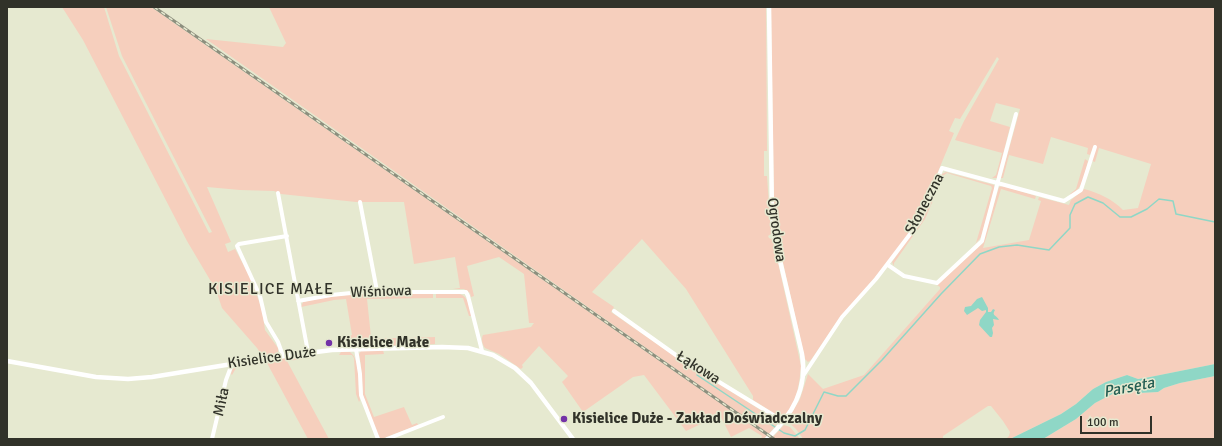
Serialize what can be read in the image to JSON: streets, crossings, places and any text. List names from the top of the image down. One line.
{"streets":{"street":["Słoneczna","Ogrodowa","Wiśniowa","Kisielice Duże","Łąkowa","Miła"]},"crossings":[["Słoneczna","Ogrodowa"],["Ogrodowa","Łąkowa"],["Wiśniowa","Kisielice Duże"],["Kisielice Duże","Miła"]],"districts":["KISIELICE MAŁE"],"water":["Parsęta"],"places":["Kisielice Małe","Kisielice Duże - Zakład Doświadczalny"],"scale_bar":"100 m"}
